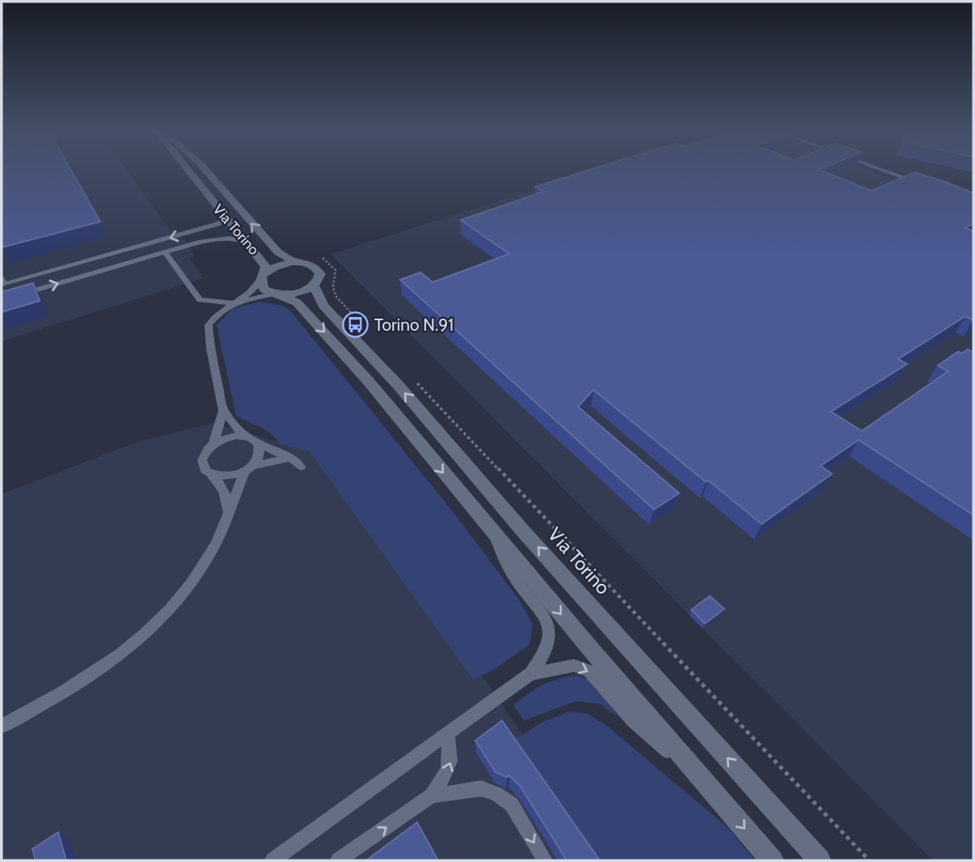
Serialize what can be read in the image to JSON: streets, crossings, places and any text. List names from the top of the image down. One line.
{"streets":{"main road":["Via Torino"]},"places":{"bus stop":["Torino N.91"]}}
